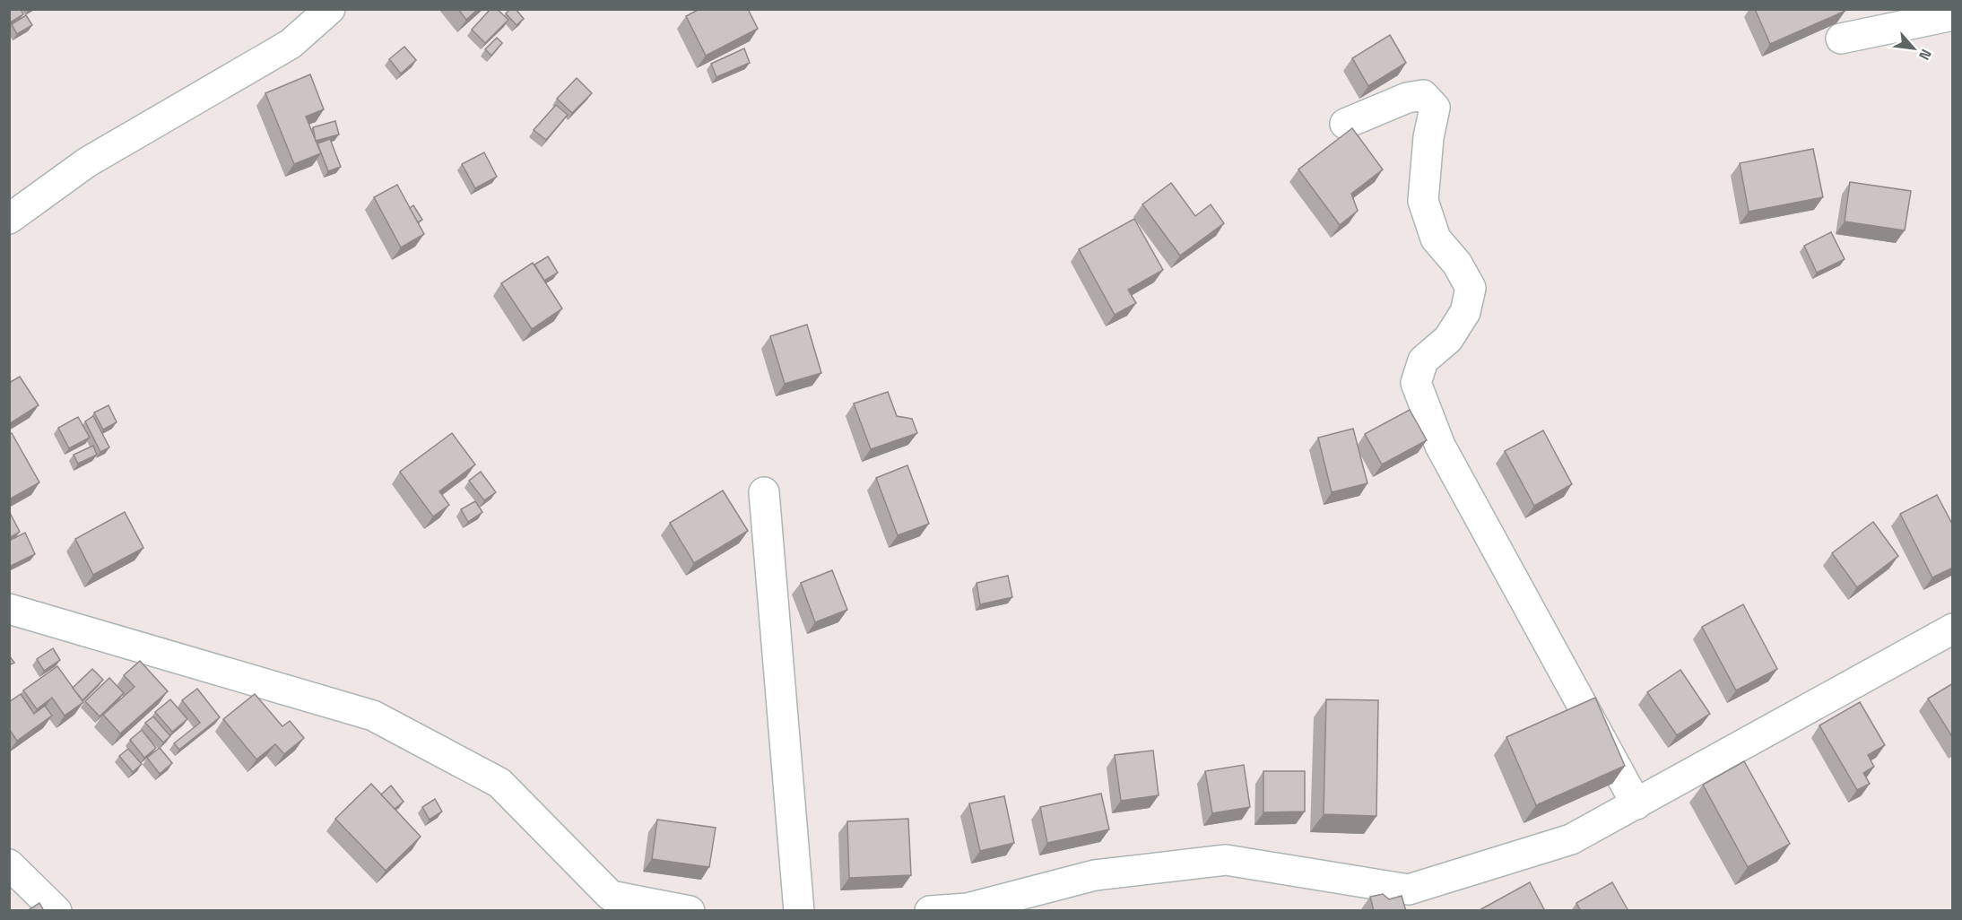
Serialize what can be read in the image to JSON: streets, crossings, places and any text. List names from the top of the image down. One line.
{"north":"bottom right"}
